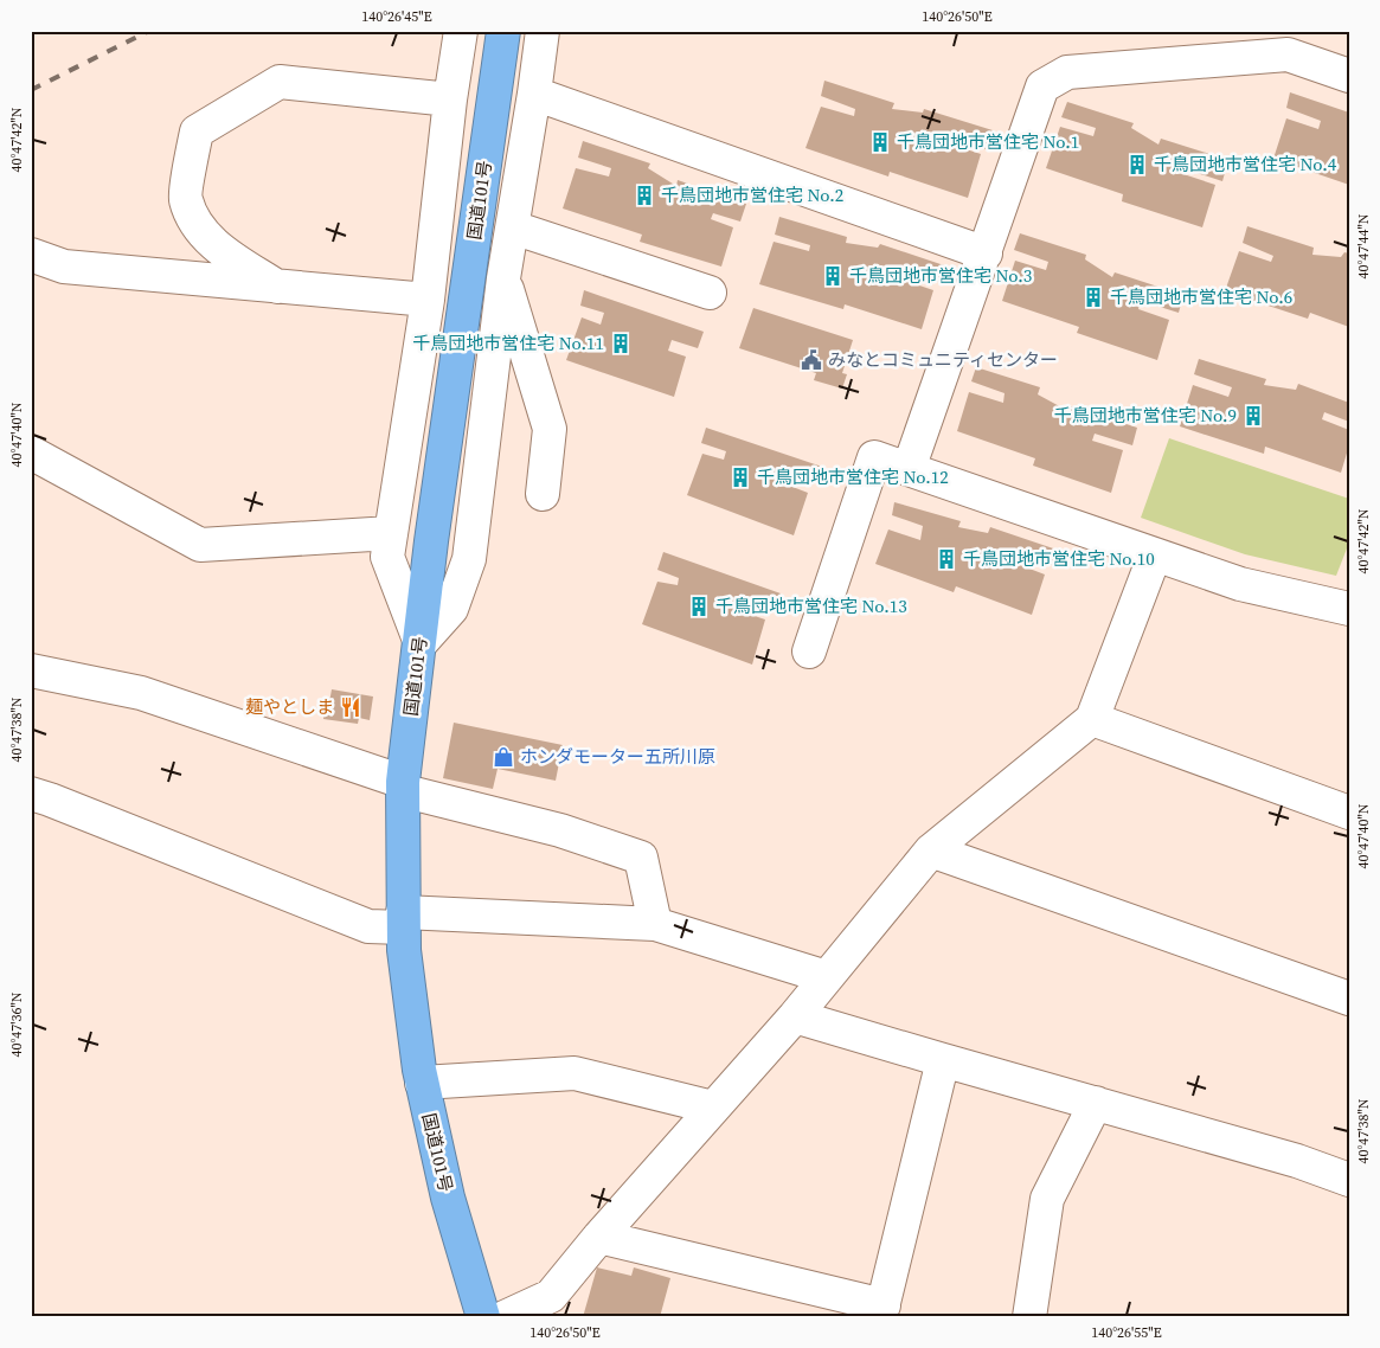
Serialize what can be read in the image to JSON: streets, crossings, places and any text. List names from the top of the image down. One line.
{"streets":{"highway":["国道101号"]},"places":{"building":["千鳥団地市営住宅 No.1","千鳥団地市営住宅 No.4","千鳥団地市営住宅 No.2","千鳥団地市営住宅 No.3","千鳥団地市営住宅 No.6","千鳥団地市営住宅 No.11","千鳥団地市営住宅 No.9","千鳥団地市営住宅 No.12","千鳥団地市営住宅 No.10","千鳥団地市営住宅 No.13"],"public building":["みなとコミュニティセンター"],"restaurant":["麺やとしま"],"shop":["ホンダモーター五所川原"]},"coordinates":["140°26'45\"E","140°26'50\"E","40°47'42\"N","40°47'44\"N","40°47'40\"N","40°47'38\"N","40°47'36\"N","140°26'55\"E"]}
